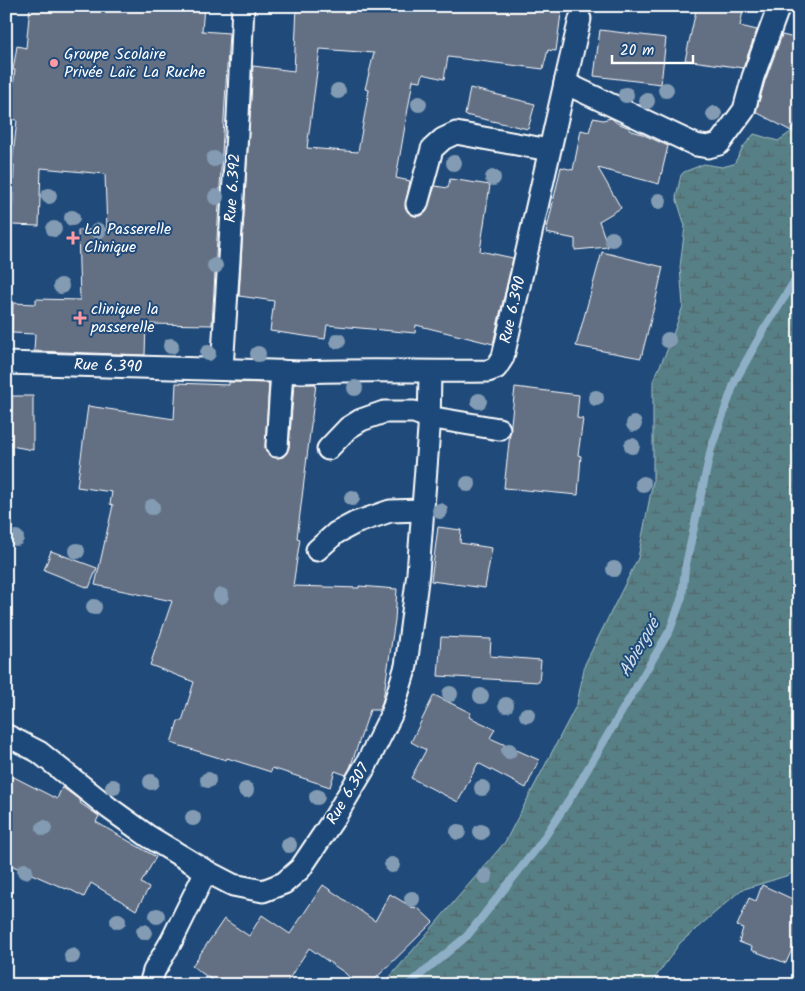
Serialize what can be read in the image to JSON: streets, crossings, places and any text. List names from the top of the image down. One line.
{"streets":{"street":["Rue 6.392","Rue 6.390","Rue 6.307"]},"crossings":[["Rue 6.392","Rue 6.390"],["Rue 6.390","Rue 6.307"]],"water":["Abiergué"],"places":{"other":["Groupe Scolaire Privée Laïc La Ruche"],"health":["La Passerelle Clinique","clinique la passerelle"]},"scale_bar":"20 m"}
